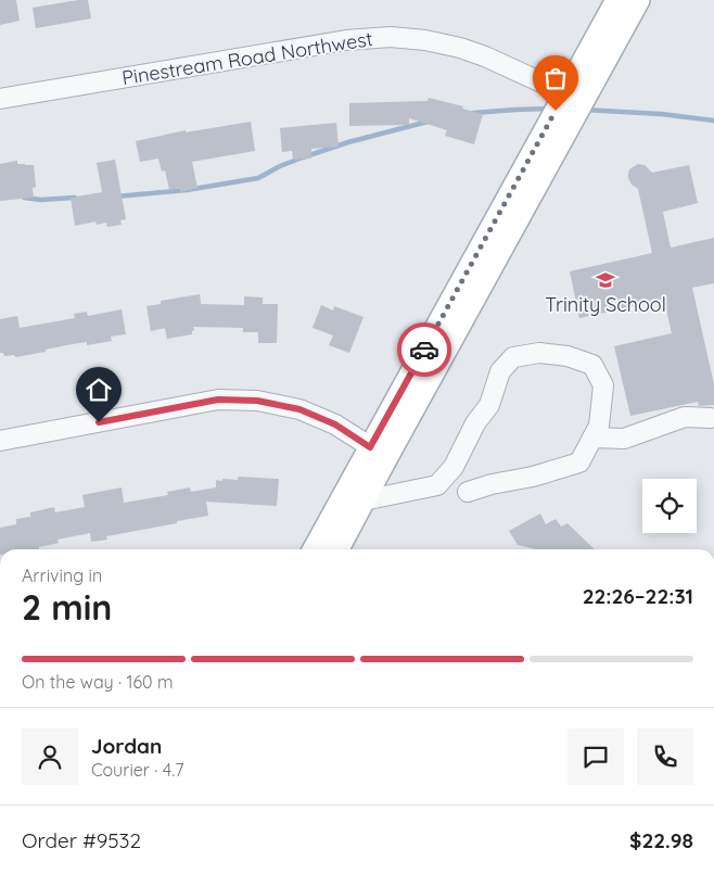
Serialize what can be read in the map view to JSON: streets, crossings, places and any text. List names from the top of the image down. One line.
{"streets":{"street":["Pinestream Road Northwest"]},"places":{"school or university":["Trinity School"]},"page":{"heading":["2 min","Arriving in","22:26–22:31"],"panel":["Jordan","Courier · 4.7","Order #9532","$22.98"],"bar":"On the way · 160 m"}}
